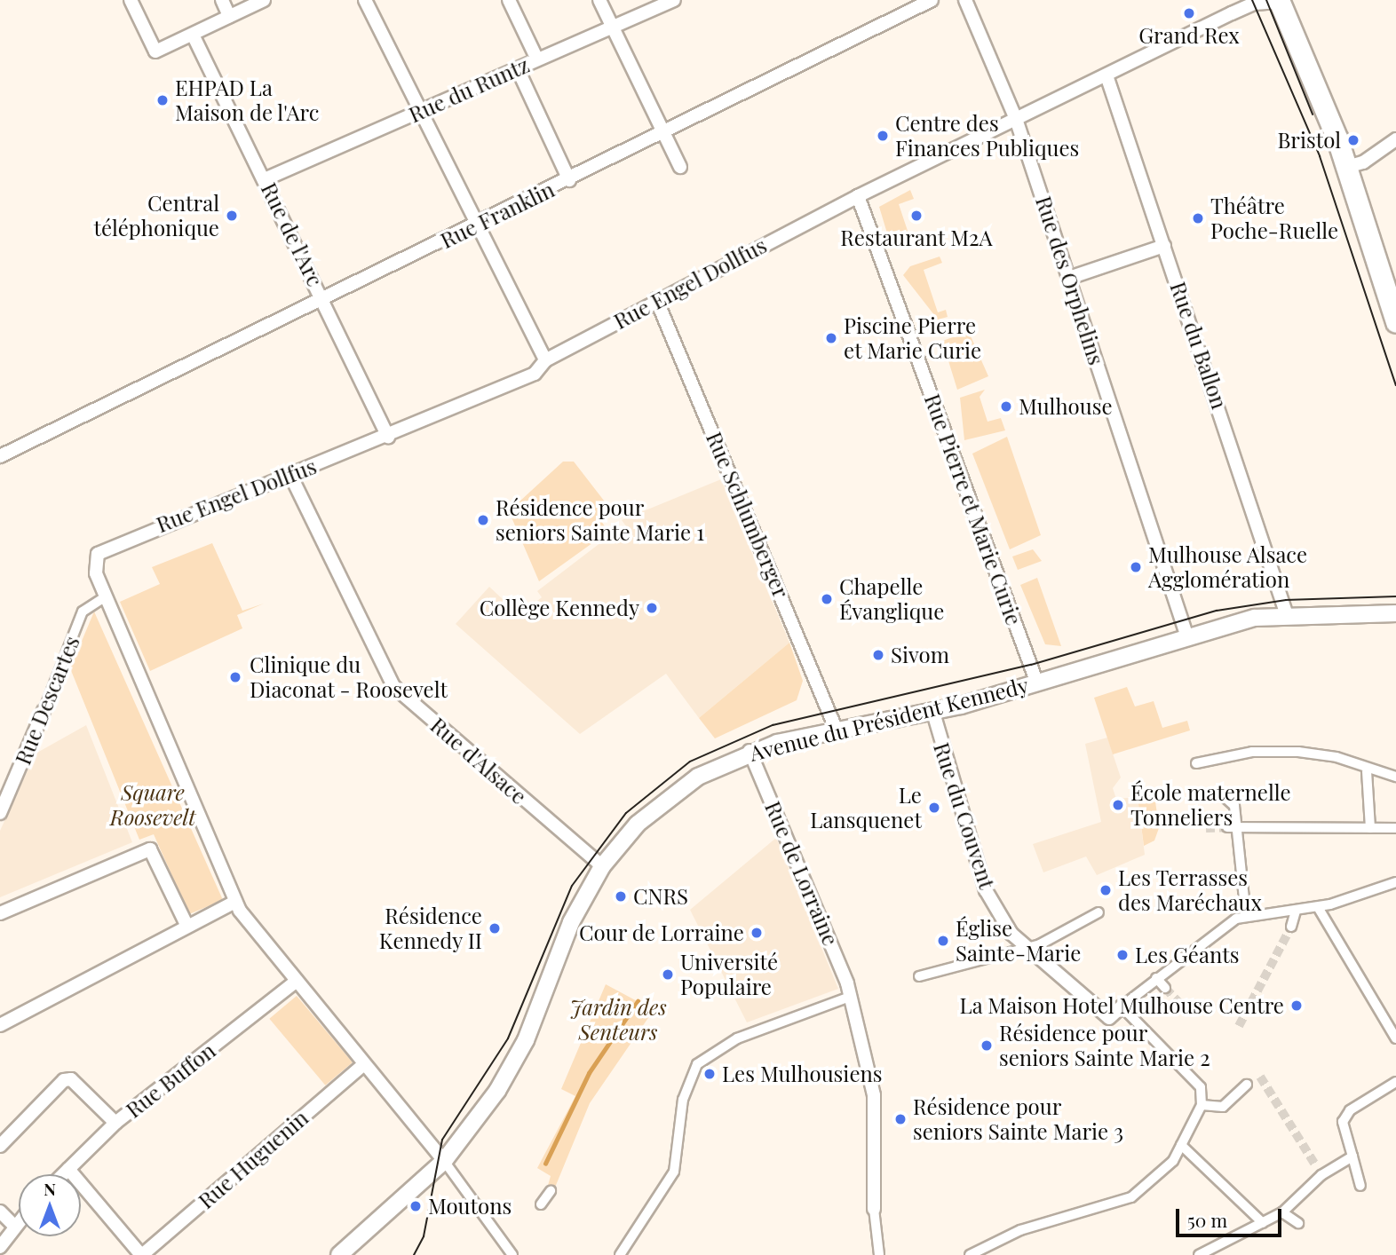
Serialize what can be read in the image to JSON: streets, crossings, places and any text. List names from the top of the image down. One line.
{"streets":{"street":["Rue du Runtz","Rue Franklin","Rue de l'Arc","Rue des Orphelins","Rue Engel Dollfus","Rue du Ballon","Rue Pierre et Marie Curie","Rue Schlumberger","Rue Descartes","Avenue du Président Kennedy","Rue d'Alsace","Rue du Couvent","Rue de Lorraine","Rue Buffon","Rue Huguenin"]},"crossings":[["Rue du Runtz","Rue de l'Arc"],["Rue Franklin","Rue de l'Arc"],["Rue de l'Arc","Rue Engel Dollfus"],["Rue des Orphelins","Rue Engel Dollfus"],["Rue des Orphelins","Avenue du Président Kennedy"],["Rue Engel Dollfus","Rue du Ballon"],["Rue Engel Dollfus","Rue Pierre et Marie Curie"],["Rue Engel Dollfus","Rue Schlumberger"],["Rue Engel Dollfus","Rue Descartes"],["Rue Engel Dollfus","Rue d'Alsace"],["Rue du Ballon","Avenue du Président Kennedy"],["Rue Pierre et Marie Curie","Avenue du Président Kennedy"],["Rue Schlumberger","Avenue du Président Kennedy"],["Avenue du Président Kennedy","Rue d'Alsace"],["Avenue du Président Kennedy","Rue du Couvent"],["Avenue du Président Kennedy","Rue de Lorraine"]],"parks":["Square Roosevelt","Jardin des Senteurs"],"places":["Grand Rex","EHPAD La Maison de l'Arc","Centre des Finances Publiques","Bristol","Central téléphonique","Restaurant M2A","Théâtre Poche-Ruelle","Piscine Pierre et Marie Curie","Mulhouse","Résidence pour seniors Sainte Marie 1","Mulhouse Alsace Agglomération","Chapelle Évanglique","Collège Kennedy","Sivom","Clinique du Diaconat - Roosevelt","École maternelle Tonneliers","Le Lansquenet","Les Terrasses des Maréchaux","CNRS","Résidence Kennedy II","Cour de Lorraine","Église Sainte-Marie","Les Géants","Université Populaire","La Maison Hotel Mulhouse Centre","Résidence pour seniors Sainte Marie 2","Les Mulhousiens","Résidence pour seniors Sainte Marie 3","Moutons"],"scale_bar":"50 m","north":"top"}
